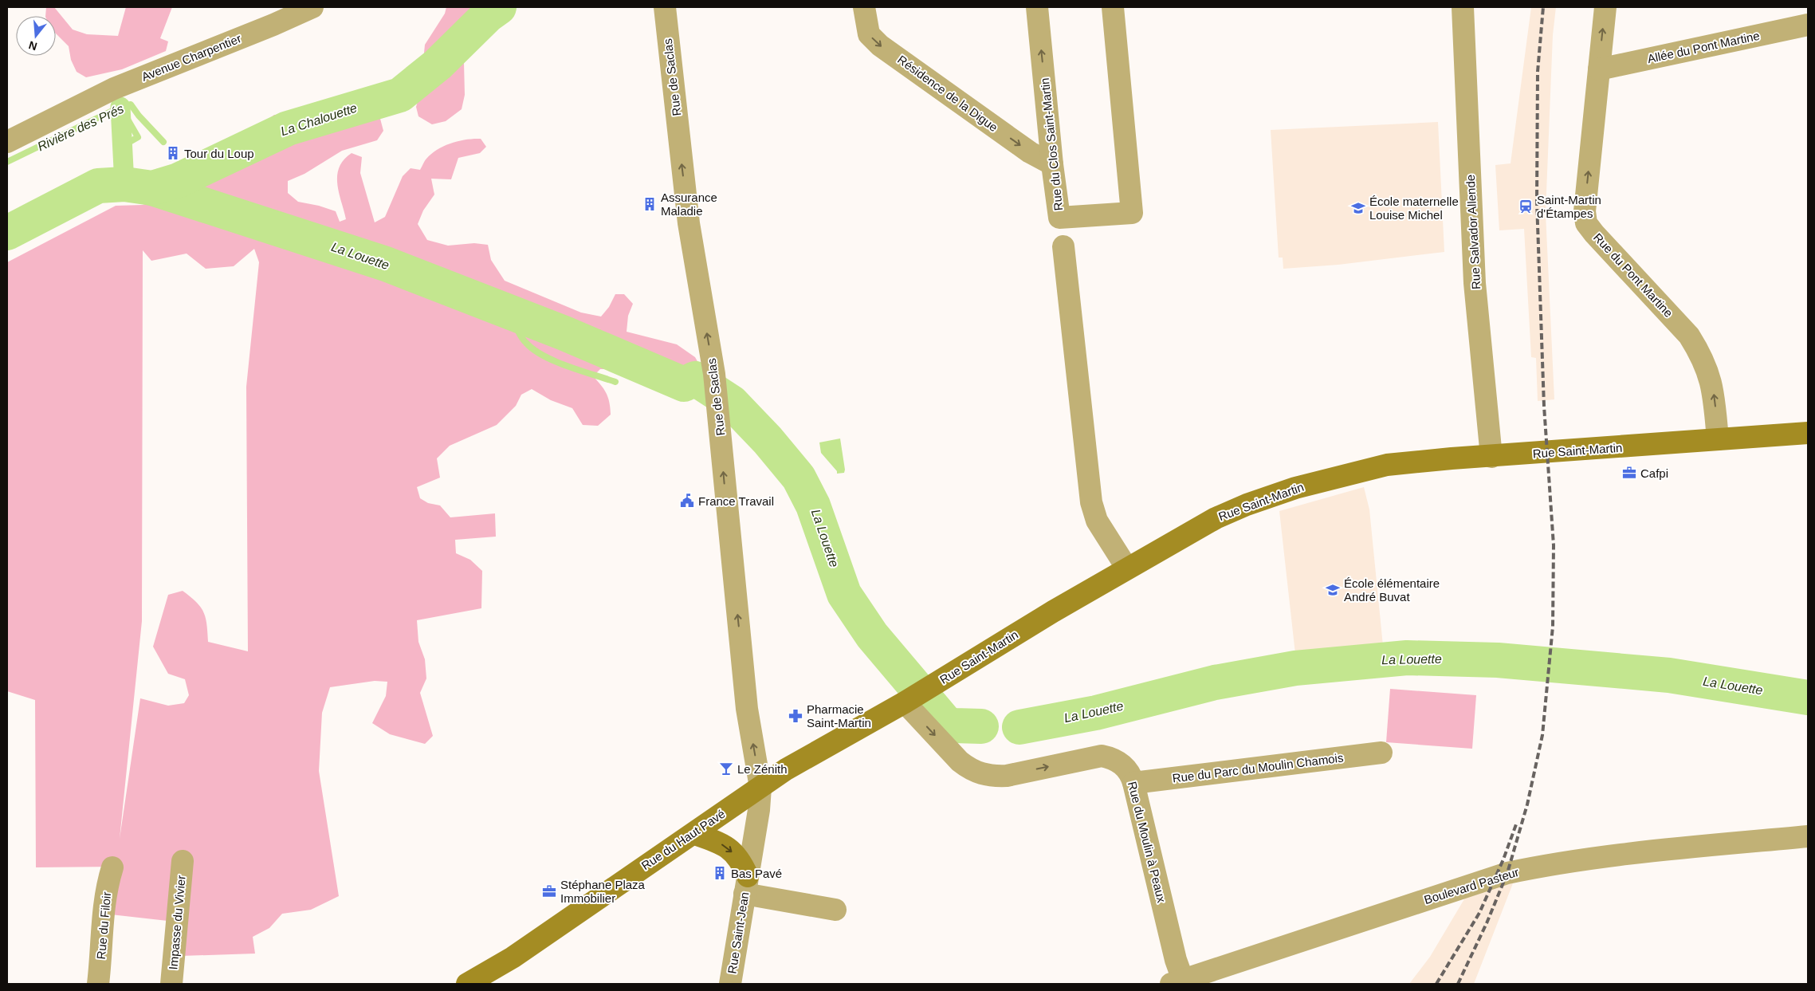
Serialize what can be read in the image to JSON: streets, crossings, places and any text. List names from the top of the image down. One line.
{"streets":{"main road":["Rue Saint-Martin","Rue du Haut Pavé"],"street":["Allée du Pont Martine","Avenue Charpentier","Rue de Saclas","Résidence de la Digue","Rue du Clos Saint-Martin","Rue Salvador Allende","Rue du Pont Martine","Rue du Parc du Moulin Chamois","Rue du Moulin à Peaux","Boulevard Pasteur","Impasse du Vivier","Rue du Filoir","Rue Saint-Jean"]},"crossings":[["Allée du Pont Martine","Rue du Pont Martine"],["Rue de Saclas","Rue Saint-Martin"],["Rue de Saclas","Rue du Haut Pavé"],["Rue de Saclas","Rue Saint-Jean"],["Résidence de la Digue","Rue du Clos Saint-Martin"],["Rue Salvador Allende","Rue Saint-Martin"],["Rue du Pont Martine","Rue Saint-Martin"],["Rue Saint-Martin","Rue du Haut Pavé"],["Rue Saint-Martin","Rue du Moulin à Peaux"],["Rue Saint-Martin","Rue Saint-Jean"],["Rue du Parc du Moulin Chamois","Rue du Moulin à Peaux"],["Rue du Haut Pavé","Rue Saint-Jean"],["Rue du Moulin à Peaux","Boulevard Pasteur"]],"one_way":["Rue de Saclas","Résidence de la Digue","Rue du Pont Martine","Rue du Moulin à Peaux"],"water":["La Chalouette","Rivière des Prés","La Louette"],"places":{"building":["Tour du Loup","Assurance Maladie","Bas Pavé"],"station":["Saint-Martin d'Étampes"],"school or university":["École maternelle Louise Michel","École élémentaire André Buvat"],"office":["Cafpi","Stéphane Plaza Immobilier"],"public building":["France Travail"],"pharmacy":["Pharmacie Saint-Martin"],"bar":["Le Zénith"]},"north":"bottom"}
